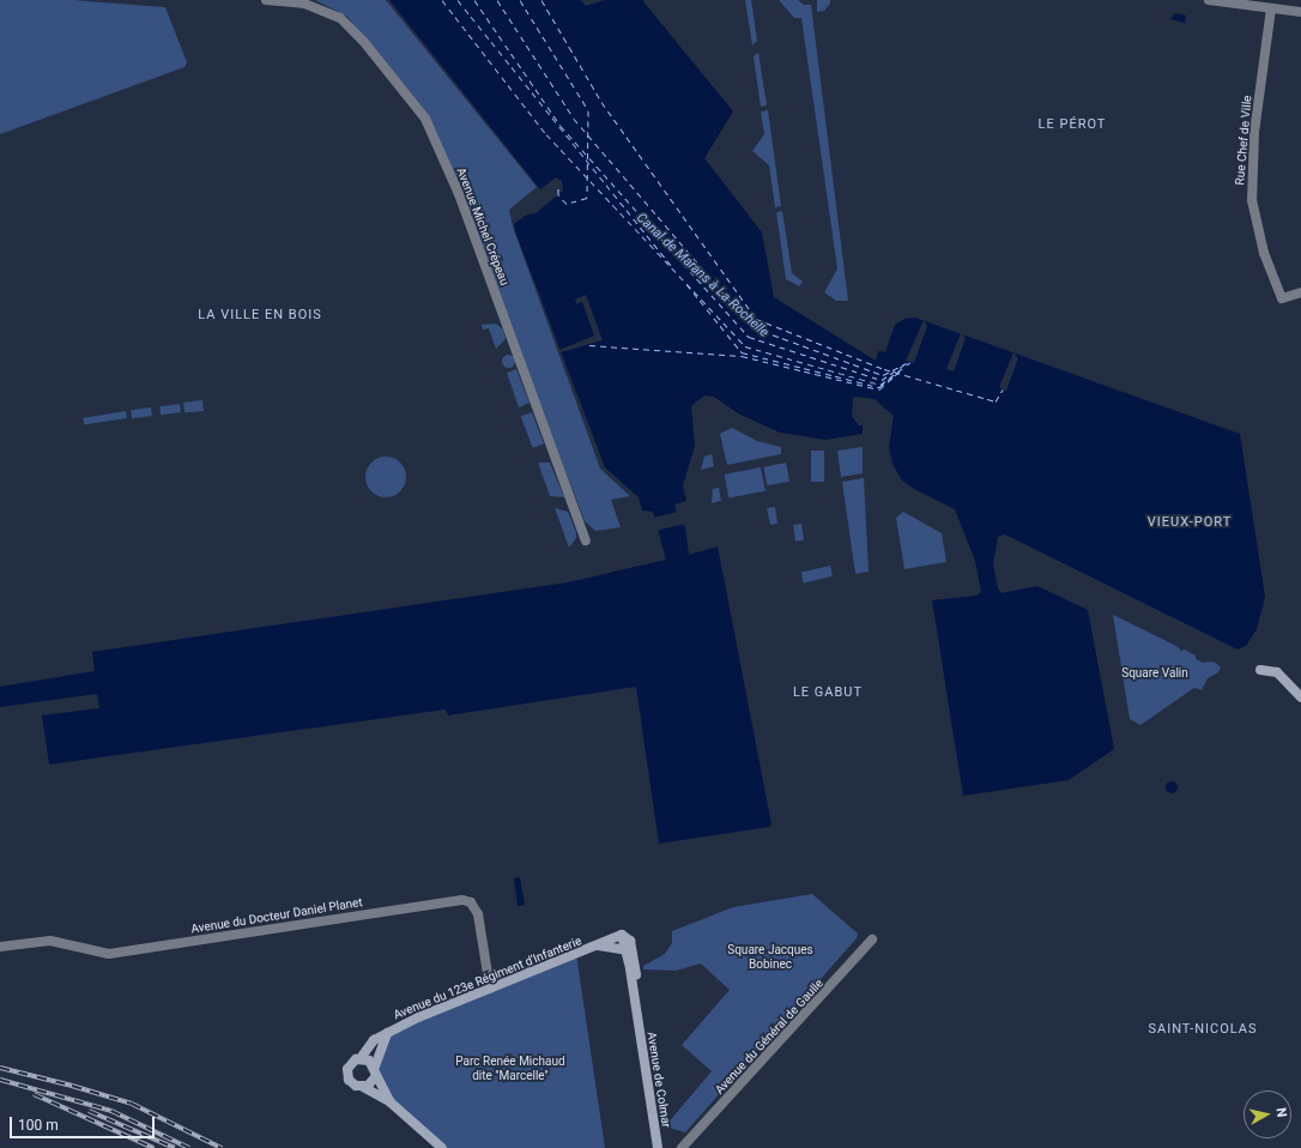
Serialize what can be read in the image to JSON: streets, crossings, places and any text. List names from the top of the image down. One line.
{"streets":{"main road":["Avenue du 123e Régiment d'Infanterie","Avenue de Colmar"],"street":["Rue Chef de Ville","Avenue Michel Crépeau","Avenue du Docteur Daniel Planet","Avenue du Général de Gaulle"]},"crossings":[["Avenue du Docteur Daniel Planet","Avenue du 123e Régiment d'Infanterie"],["Avenue du 123e Régiment d'Infanterie","Avenue de Colmar"]],"districts":["LE PÉROT","LA VILLE EN BOIS","VIEUX-PORT","LE GABUT","SAINT-NICOLAS"],"water":["Canal de Marans à La Rochelle"],"parks":["Square Valin","Square Jacques Bobinec","Parc Renée Michaud dite \"Marcelle\""],"scale_bar":"100 m","north":"right"}
